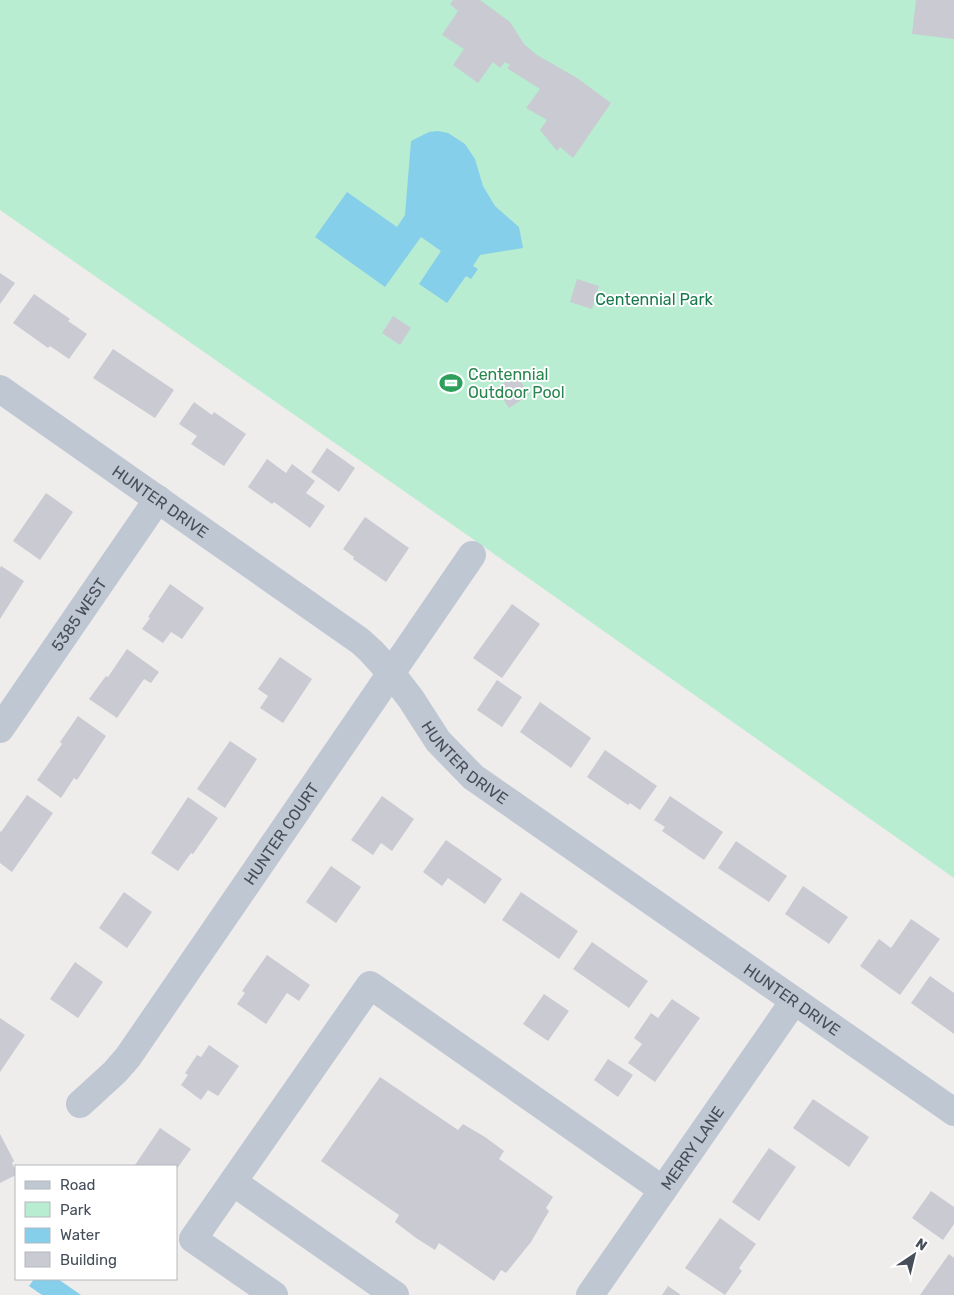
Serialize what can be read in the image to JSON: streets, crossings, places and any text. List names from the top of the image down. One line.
{"streets":{"street":["HUNTER DRIVE","5385 WEST","HUNTER COURT","MERRY LANE"]},"crossings":[["HUNTER DRIVE","5385 WEST"],["HUNTER DRIVE","HUNTER COURT"],["HUNTER DRIVE","MERRY LANE"]],"parks":["Centennial Park"],"places":{"sports":["Centennial Outdoor Pool"]},"legend":["Road","Park","Water","Building"],"north":"top right"}
